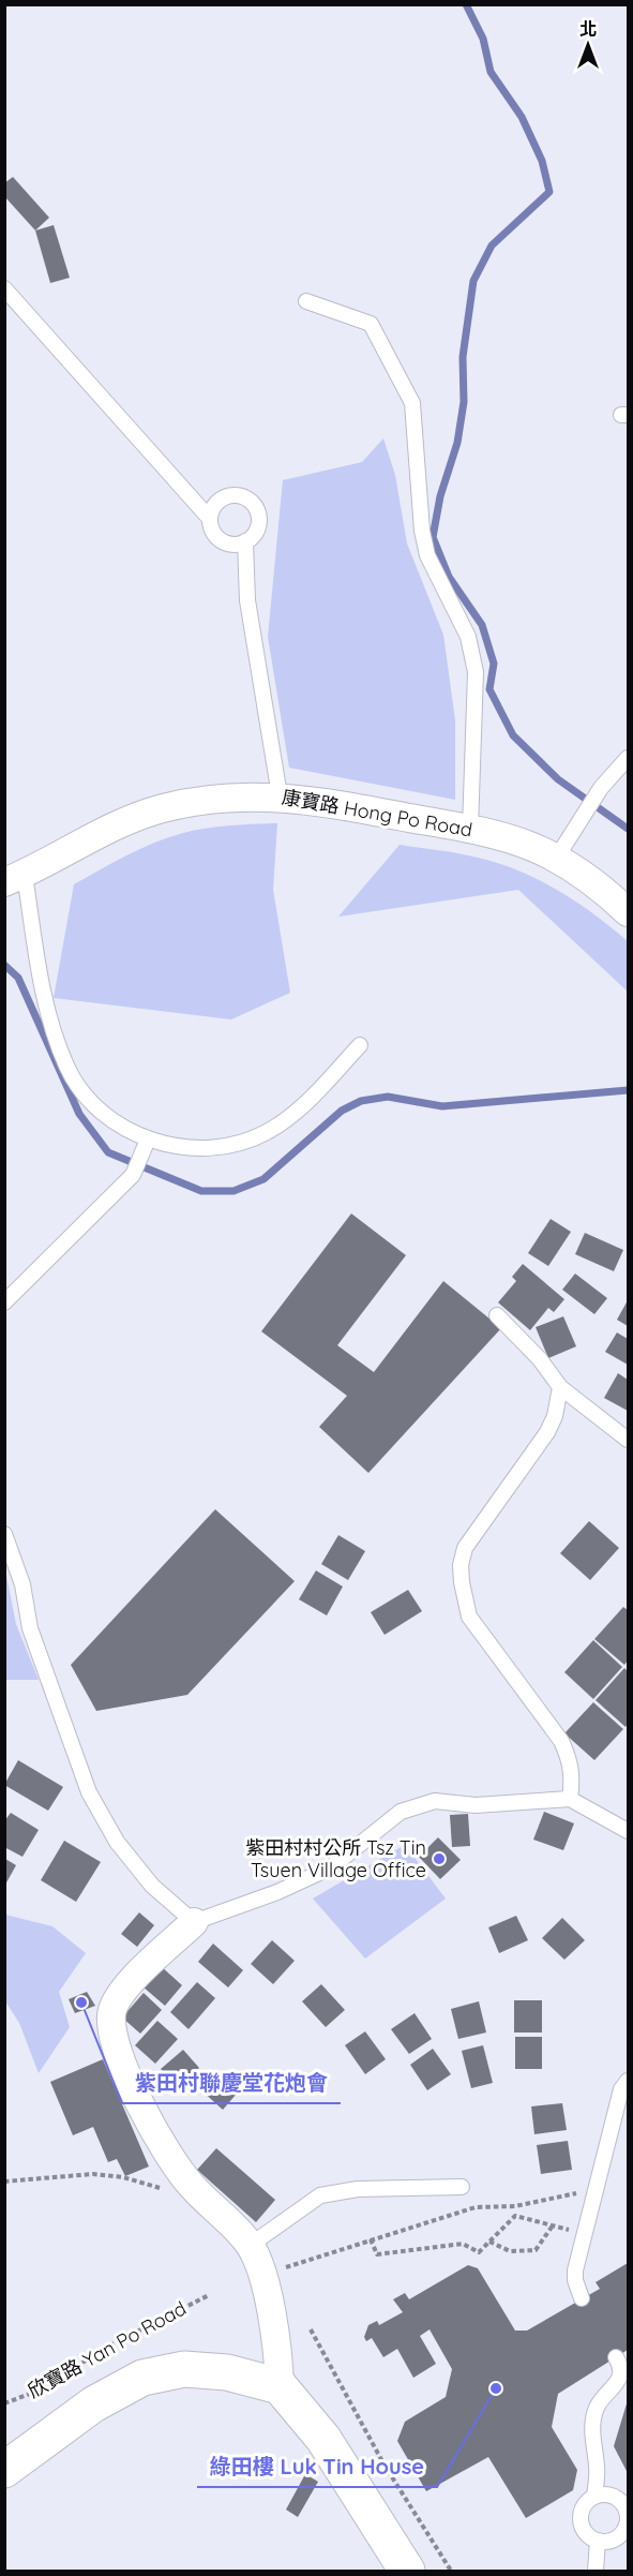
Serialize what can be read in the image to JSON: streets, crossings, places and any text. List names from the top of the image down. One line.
{"streets":{"street":["康寶路 Hong Po Road"],"path":["欣寶路 Yan Po Road"]},"places":["紫田村村公所 Tsz Tin Tsuen Village Office","紫田村聯慶堂花炮會","綠田樓 Luk Tin House"],"north":"top"}
